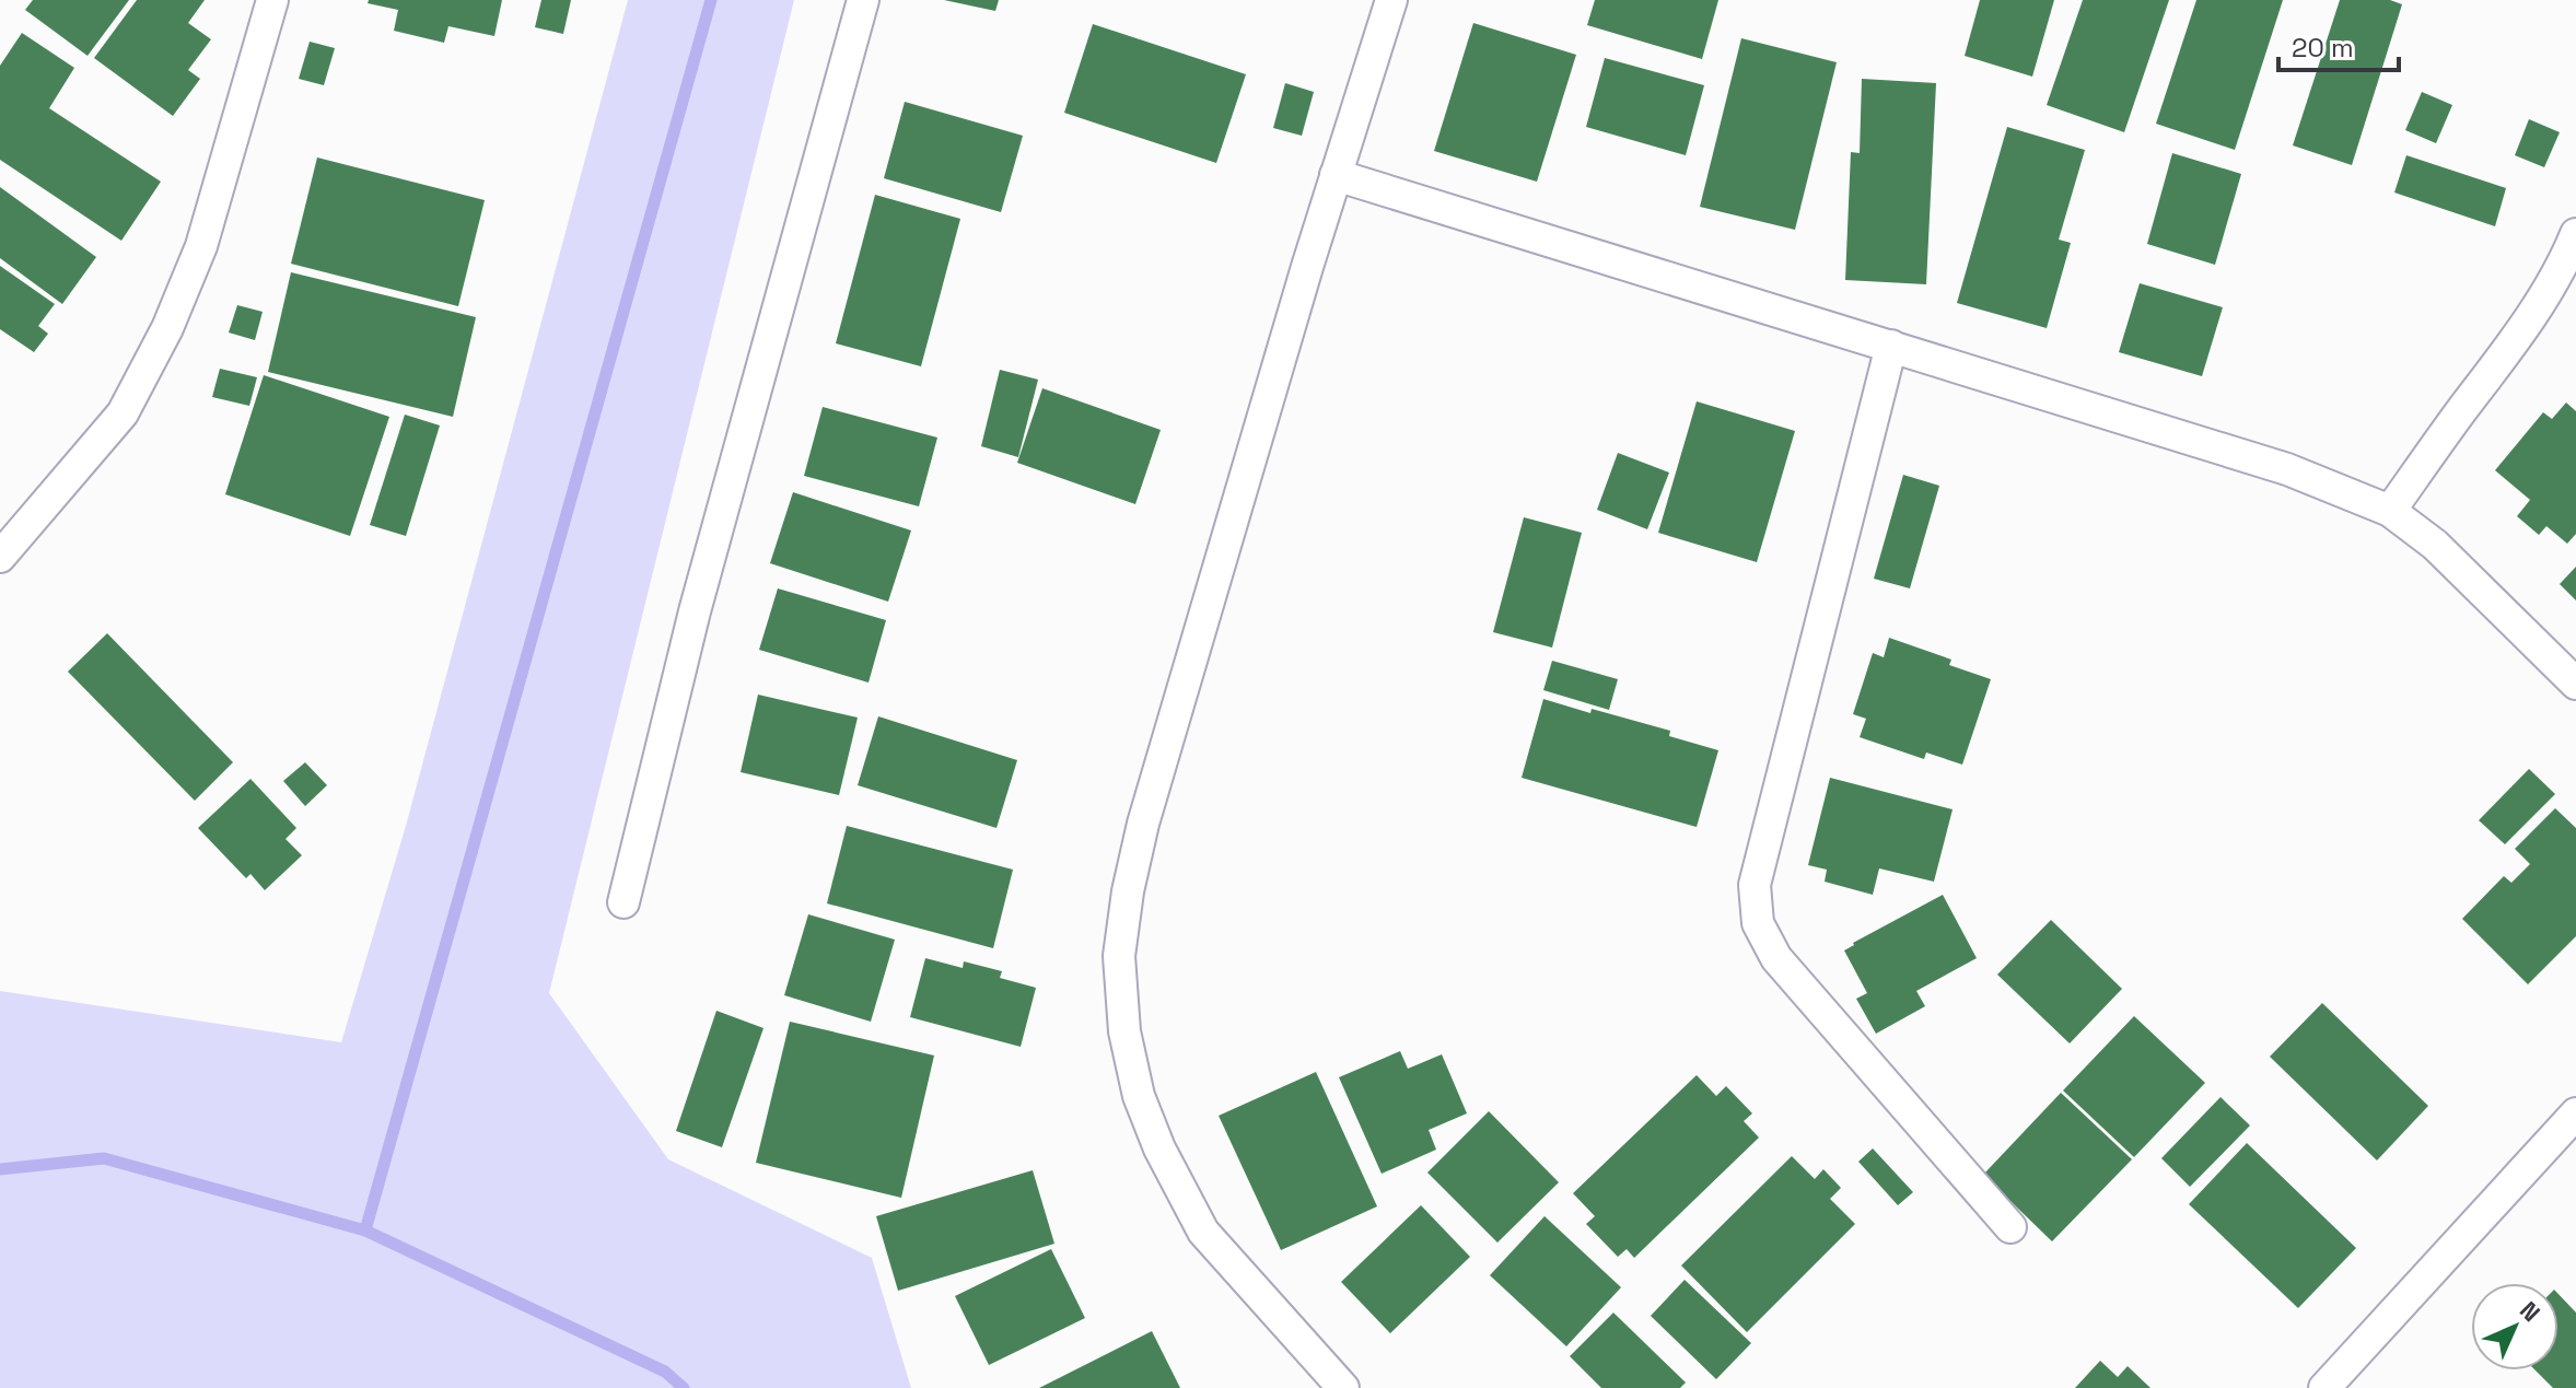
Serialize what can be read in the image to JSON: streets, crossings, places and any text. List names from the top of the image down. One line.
{"scale_bar":"20 m","north":"top right"}
